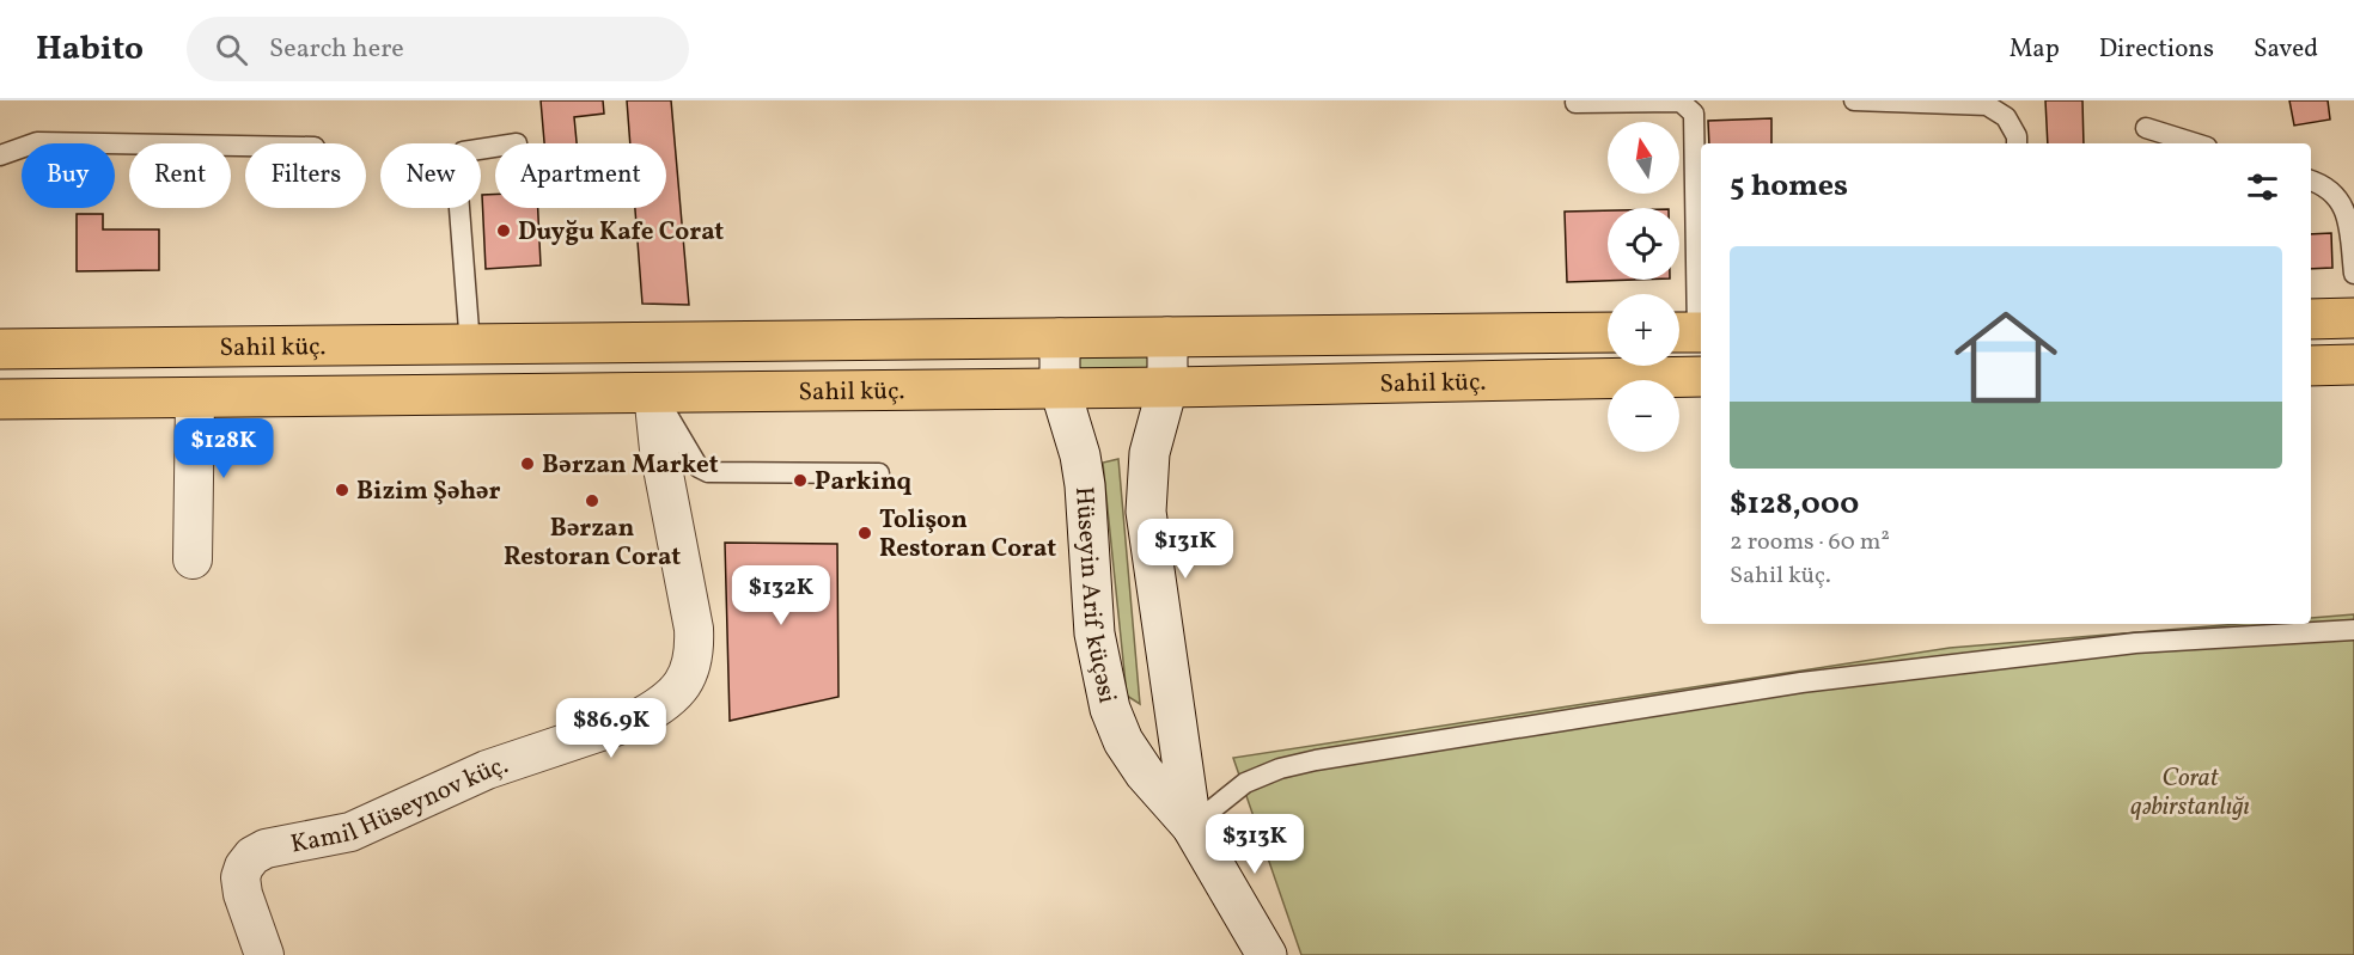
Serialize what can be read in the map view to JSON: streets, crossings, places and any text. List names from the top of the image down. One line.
{"streets":{"main road":["Sahil küç."],"street":["Hüseyin Arif küçəsi","Kamil Hüseynov küç."]},"crossings":[["Sahil küç.","Hüseyin Arif küçəsi"],["Sahil küç.","Kamil Hüseynov küç."]],"parks":["Corat qəbirstanlığı"],"places":["Duyğu Kafe Corat","Bərzan Market","Parkinq","Bizim Şəhər","Bərzan Restoran Corat","Tolişon Restoran Corat"],"north":"top","page":{"header":"Habito","search":"Search here","nav":["Map","Directions","Saved"],"map_buttons":["+","−"],"chip":["Buy","Rent","Filters","New","Apartment"],"heading":"5 homes","list":[{"name":"$128,000","note":"2 rooms · 60 m² · Sahil küç."}],"price":["$128K","$131K","$132K","$86.9K","$313K"]}}
